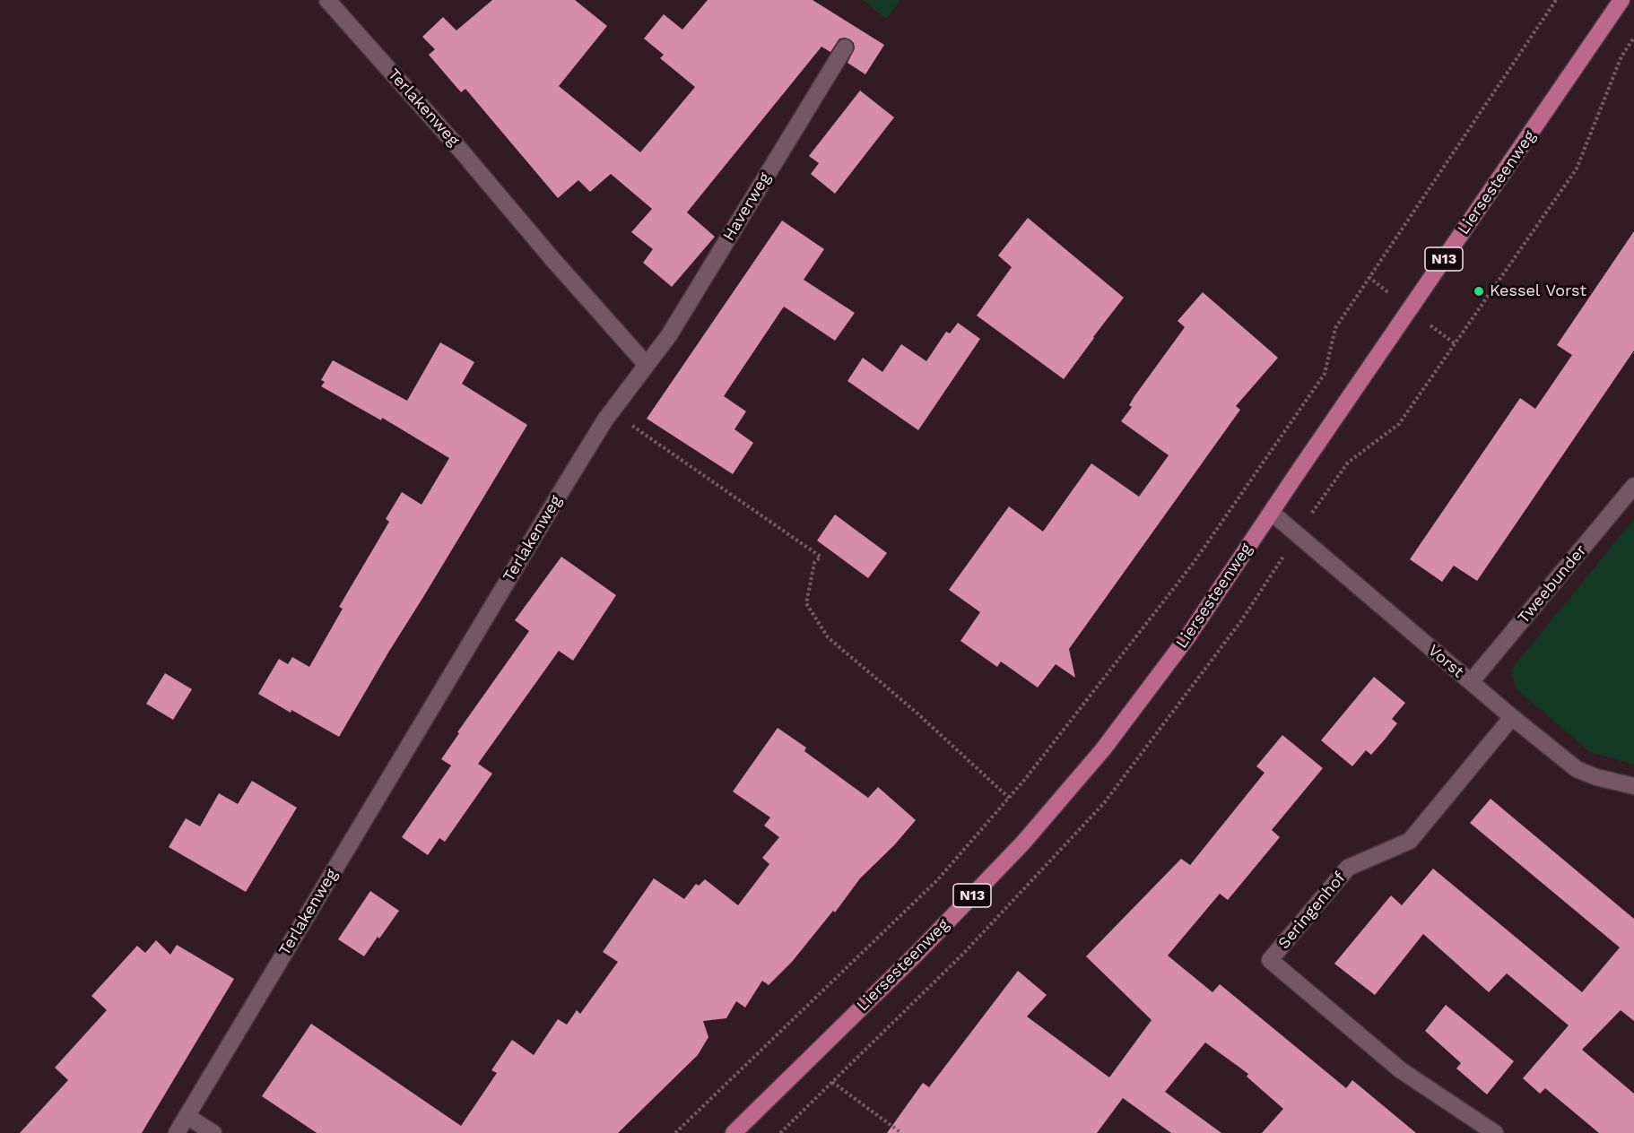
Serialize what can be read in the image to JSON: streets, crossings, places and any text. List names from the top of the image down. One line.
{"streets":{"main road":["Liersesteenweg","N13"],"street":["Terlakenweg","Haverweg","Tweebunder","Vorst","Seringenhof"]},"crossings":[["Terlakenweg","Haverweg"],["Liersesteenweg","Vorst"],["Tweebunder","Vorst"],["Vorst","Seringenhof"]],"places":["Kessel Vorst"]}
